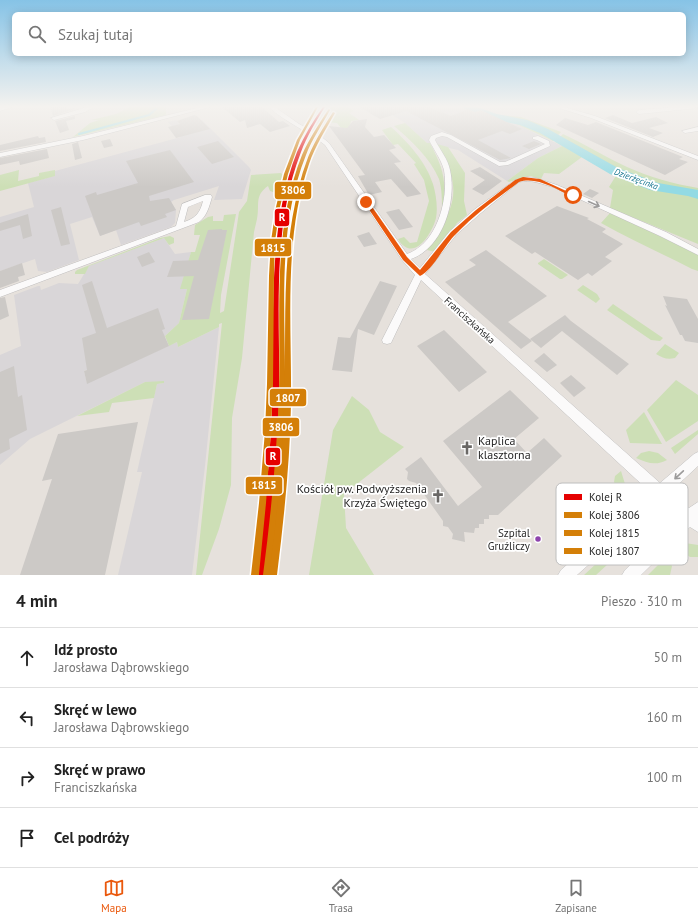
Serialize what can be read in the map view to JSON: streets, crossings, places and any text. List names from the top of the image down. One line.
{"streets":{"street":["Franciszkańska"]},"water":["Dzierżęcinka"],"places":{"church":["Kaplica klasztorna","Kościół pw. Podwyższenia Krzyża Świętego"],"other":["Szpital Gruźliczy"]},"lines":["rail line R","rail line 3806","rail line 1815","rail line 1807"],"legend":["Kolej R","Kolej 3806","Kolej 1815","Kolej 1807"],"page":{"search":"Szukaj tutaj","heading":["4 min","Pieszo · 310 m"],"list":[["Idź prosto","Jarosława Dąbrowskiego","50 m"],["Skręć w lewo","Jarosława Dąbrowskiego","160 m"],["Skręć w prawo","Franciszkańska","100 m"],"Cel podróży"],"nav":["Mapa","Trasa","Zapisane"]}}
